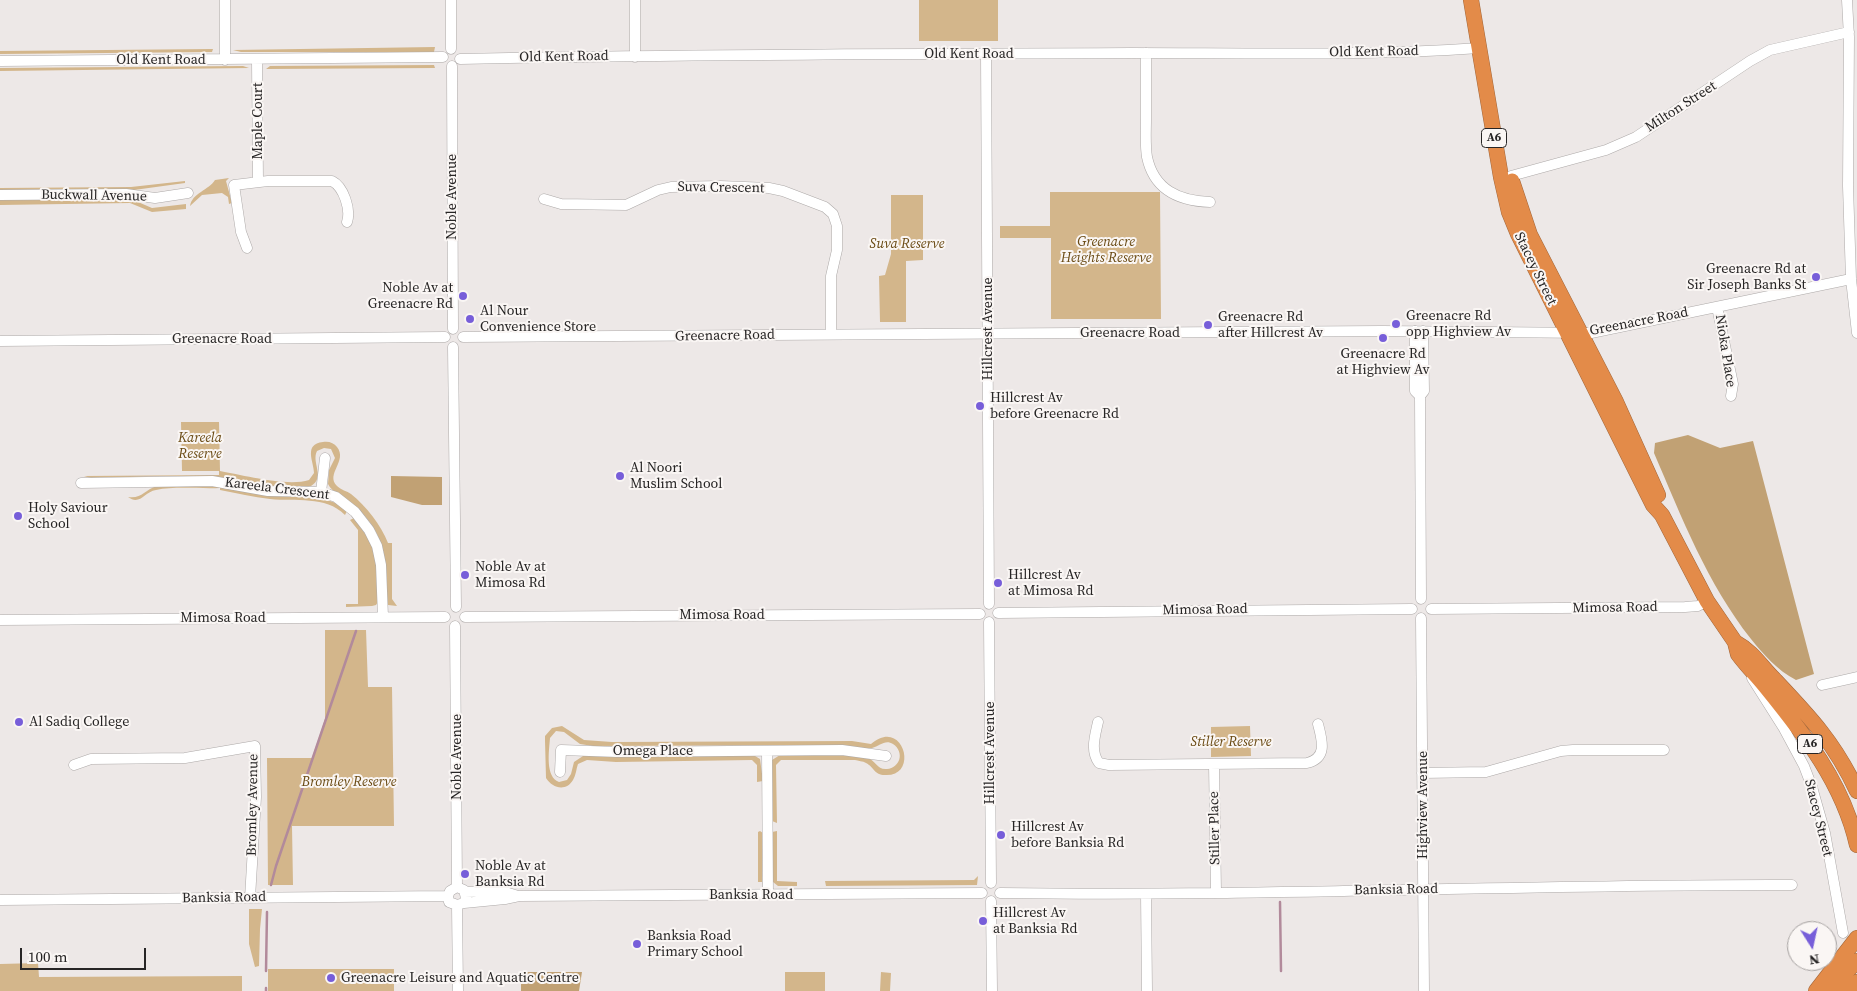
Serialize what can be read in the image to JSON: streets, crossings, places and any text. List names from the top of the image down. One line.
{"streets":{"highway":["A6","Stacey Street"],"street":["Old Kent Road","Milton Street","Maple Court","Suva Crescent","Buckwall Avenue","Noble Avenue","Greenacre Road","Hillcrest Avenue","Nioka Place","Kareela Crescent","Mimosa Road","Omega Place","Bromley Avenue","Highview Avenue","Stiller Place","Banksia Road"]},"crossings":[["Old Kent Road","Maple Court"],["Old Kent Road","Noble Avenue"],["Old Kent Road","Stacey Street"],["Old Kent Road","Hillcrest Avenue"],["Milton Street","Stacey Street"],["Suva Crescent","Greenacre Road"],["Noble Avenue","Greenacre Road"],["Noble Avenue","Mimosa Road"],["Noble Avenue","Banksia Road"],["Stacey Street","Greenacre Road"],["Stacey Street","Mimosa Road"],["Greenacre Road","Hillcrest Avenue"],["Greenacre Road","Nioka Place"],["Hillcrest Avenue","Mimosa Road"],["Hillcrest Avenue","Banksia Road"],["Kareela Crescent","Mimosa Road"],["Mimosa Road","Highview Avenue"],["Bromley Avenue","Banksia Road"],["Highview Avenue","Banksia Road"],["Stiller Place","Banksia Road"]],"parks":["Greenacre Heights Reserve","Suva Reserve","Kareela Reserve","Stiller Reserve","Bromley Reserve"],"places":["Greenacre Rd at Sir Joseph Banks St","Noble Av at Greenacre Rd","Al Nour Convenience Store","Greenacre Rd opp Highview Av","Greenacre Rd after Hillcrest Av","Greenacre Rd at Highview Av","Hillcrest Av before Greenacre Rd","Al Noori Muslim School","Holy Saviour School","Noble Av at Mimosa Rd","Hillcrest Av at Mimosa Rd","Al Sadiq College","Hillcrest Av before Banksia Rd","Noble Av at Banksia Rd","Hillcrest Av at Banksia Rd","Banksia Road Primary School","Greenacre Leisure and Aquatic Centre"],"scale_bar":"100 m","north":"bottom"}
